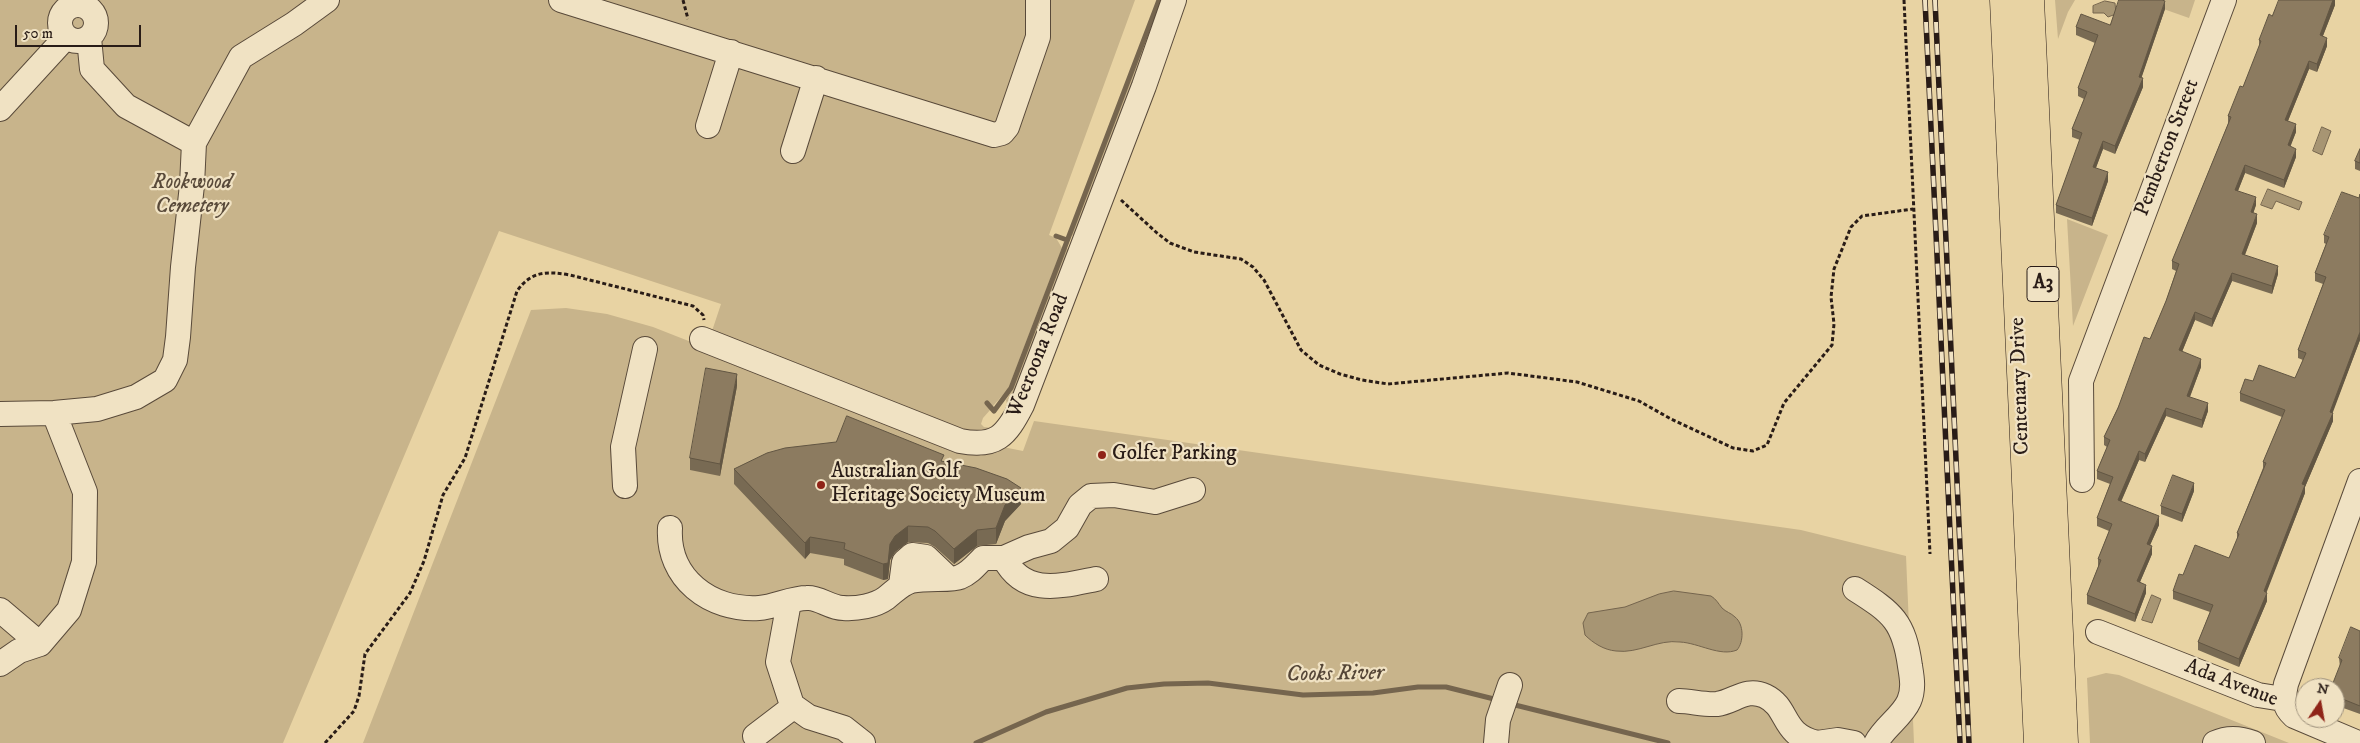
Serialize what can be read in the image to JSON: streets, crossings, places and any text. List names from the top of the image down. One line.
{"streets":{"highway":["A3","Centenary Drive"],"street":["Pemberton Street","Weeroona Road","Ada Avenue"]},"water":["Cooks River"],"parks":["Rookwood Cemetery"],"places":["Golfer Parking","Australian Golf Heritage Society Museum"],"scale_bar":"50 m","north":"top"}
